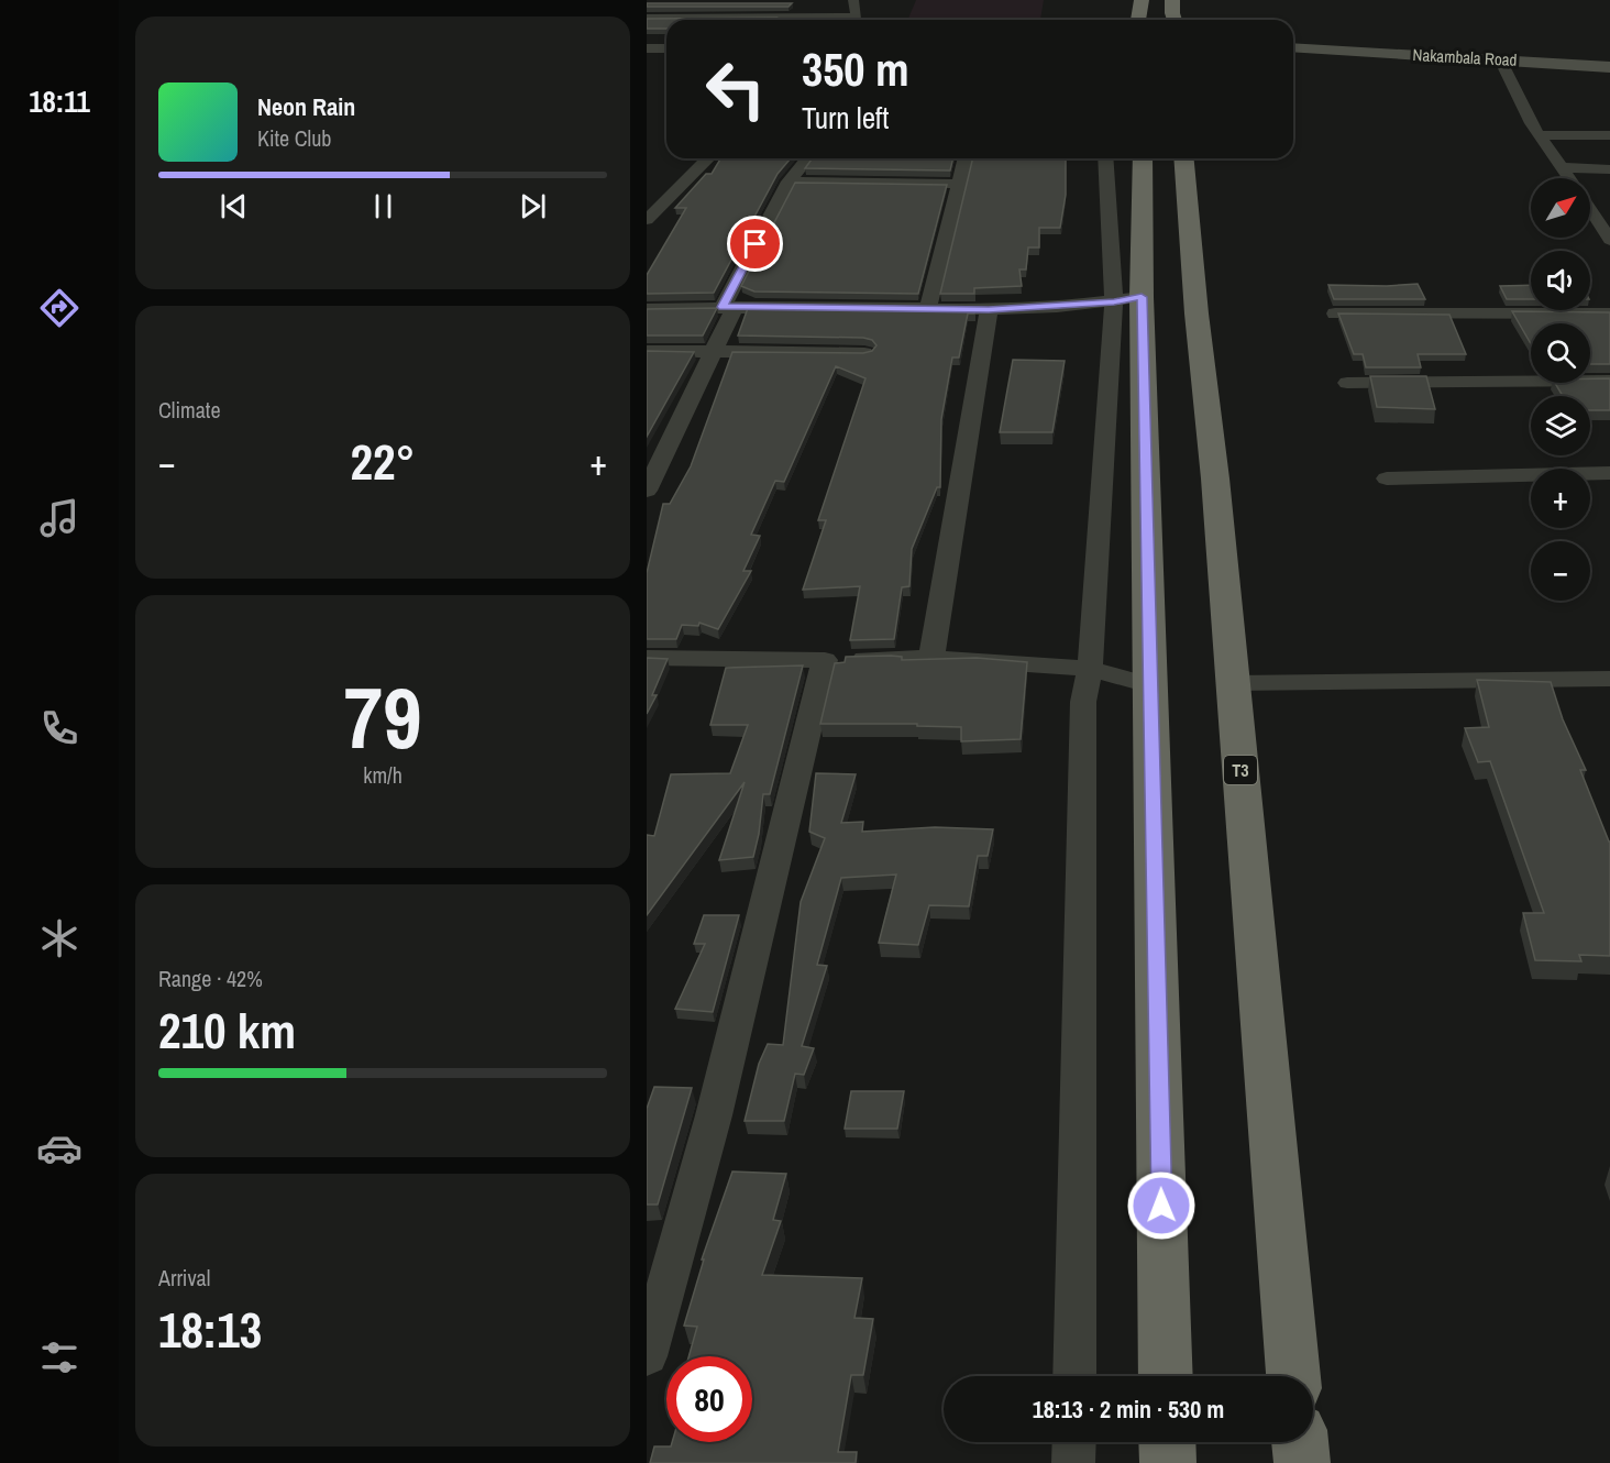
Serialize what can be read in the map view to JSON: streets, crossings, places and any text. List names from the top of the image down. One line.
{"streets":{"highway":["T3"],"main road":["Nakambala Road"]},"north":"top right","page":{"tabs":"18:11","turn":["350 m","Turn left"],"song":["Neon Rain","Kite Club"],"map_buttons":["+","−"],"tile":["Climate",["79","km/h"],["Range · 42%","210 km"],["Arrival","18:13"]],"heat":["−","22°","+"],"limit":"80","trip":"18:13 · 2 min · 530 m"}}
